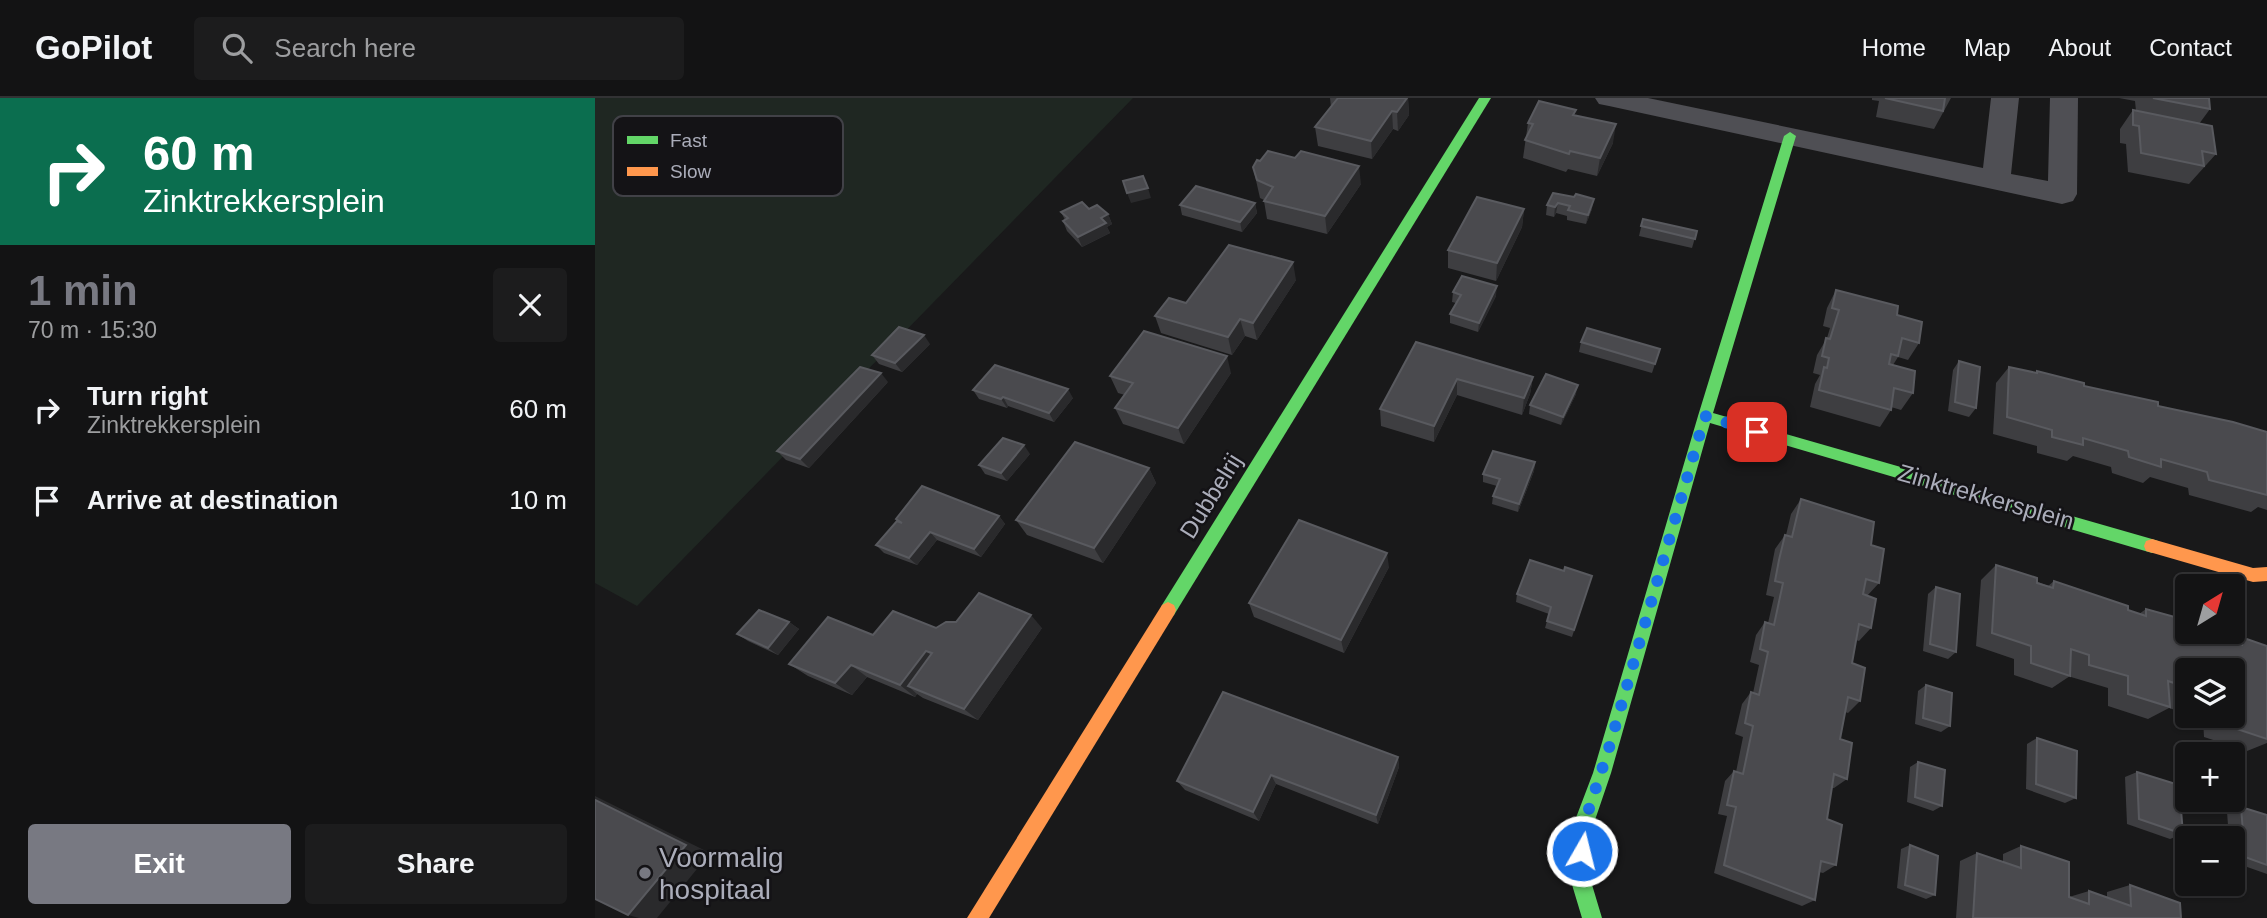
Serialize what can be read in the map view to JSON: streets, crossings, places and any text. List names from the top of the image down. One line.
{"streets":{"street":["Dubbelrij","Zinktrekkersplein"]},"places":["Voormalig hospitaal"],"legend":["Fast","Slow"],"north":"top right","page":{"header":"GoPilot","search":"Search here","nav":["Home","Map","About","Contact"],"turn":["60 m","Zinktrekkersplein"],"heading":["1 min","70 m · 15:30"],"list":[{"name":"Turn right","note":"Zinktrekkersplein","value":"60 m"},{"name":"Arrive at destination","value":"10 m"}],"map_buttons":["+","−"],"buttons":["Exit","Share"]}}
